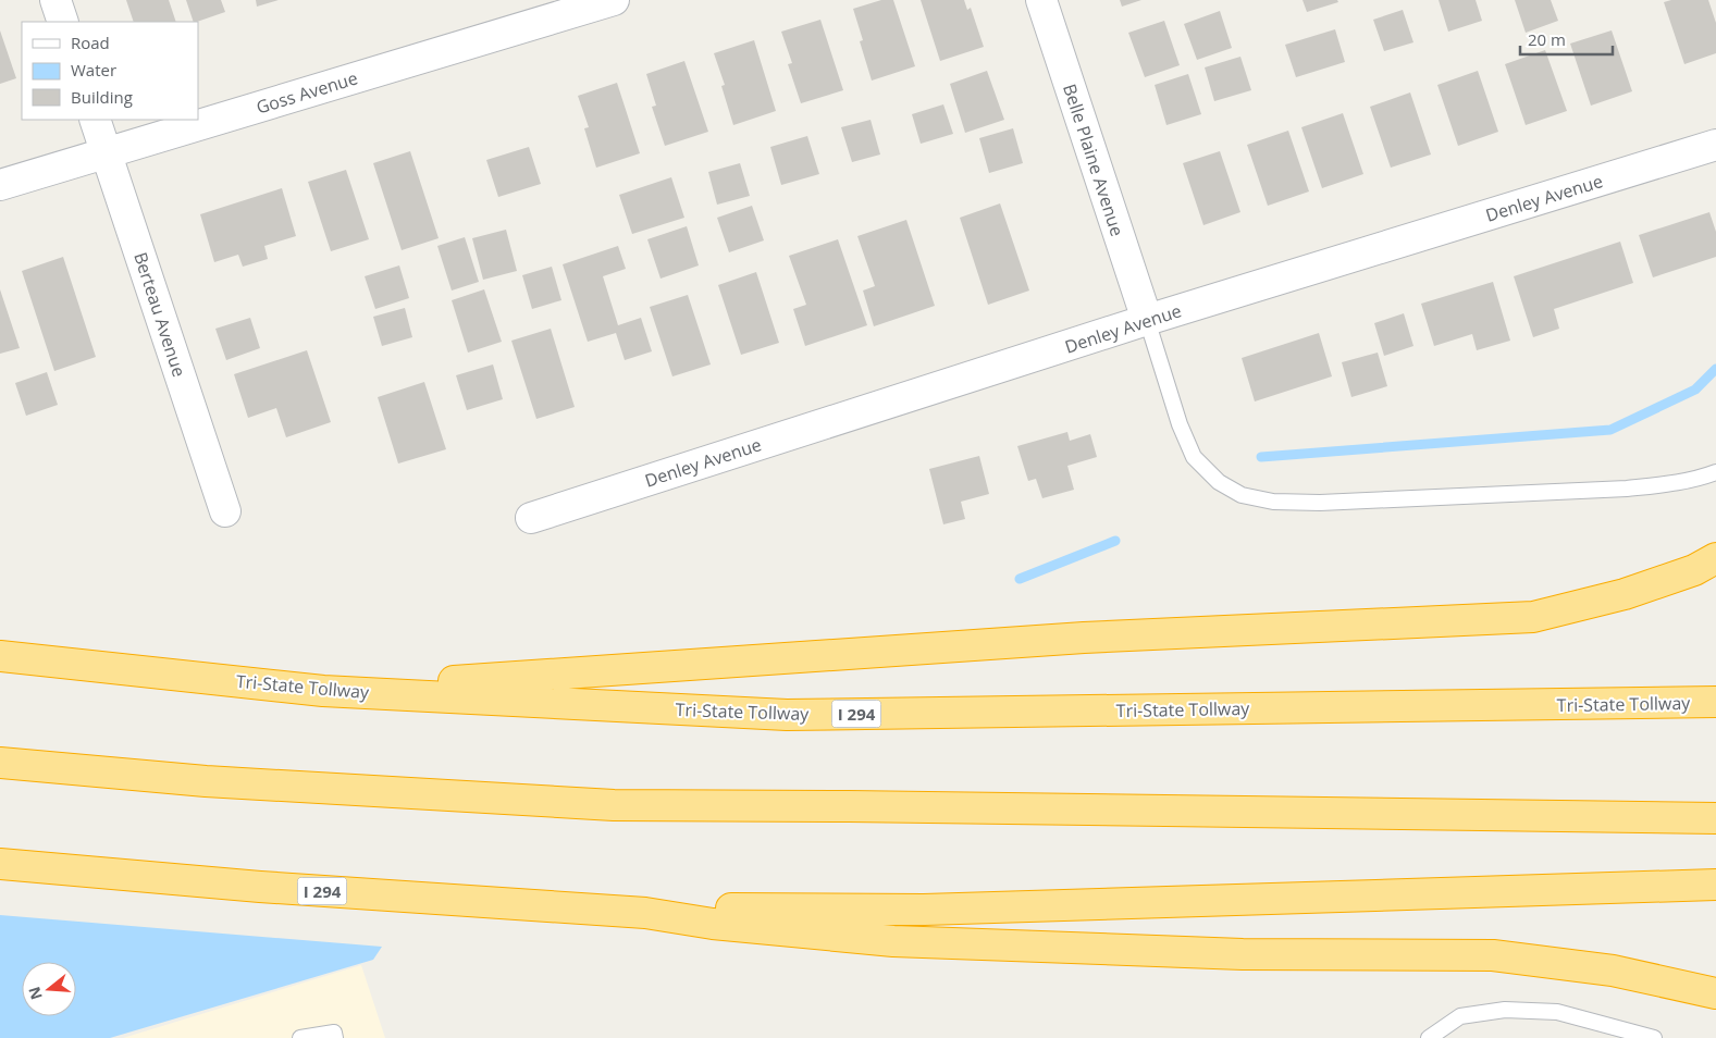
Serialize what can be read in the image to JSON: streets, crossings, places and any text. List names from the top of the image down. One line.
{"streets":{"highway":["Tri-State Tollway","I 294"],"street":["Goss Avenue","Belle Plaine Avenue","Denley Avenue","Berteau Avenue"]},"crossings":[["Goss Avenue","Berteau Avenue"],["Belle Plaine Avenue","Denley Avenue"]],"legend":["Road","Water","Building"],"scale_bar":"20 m","north":"left"}
